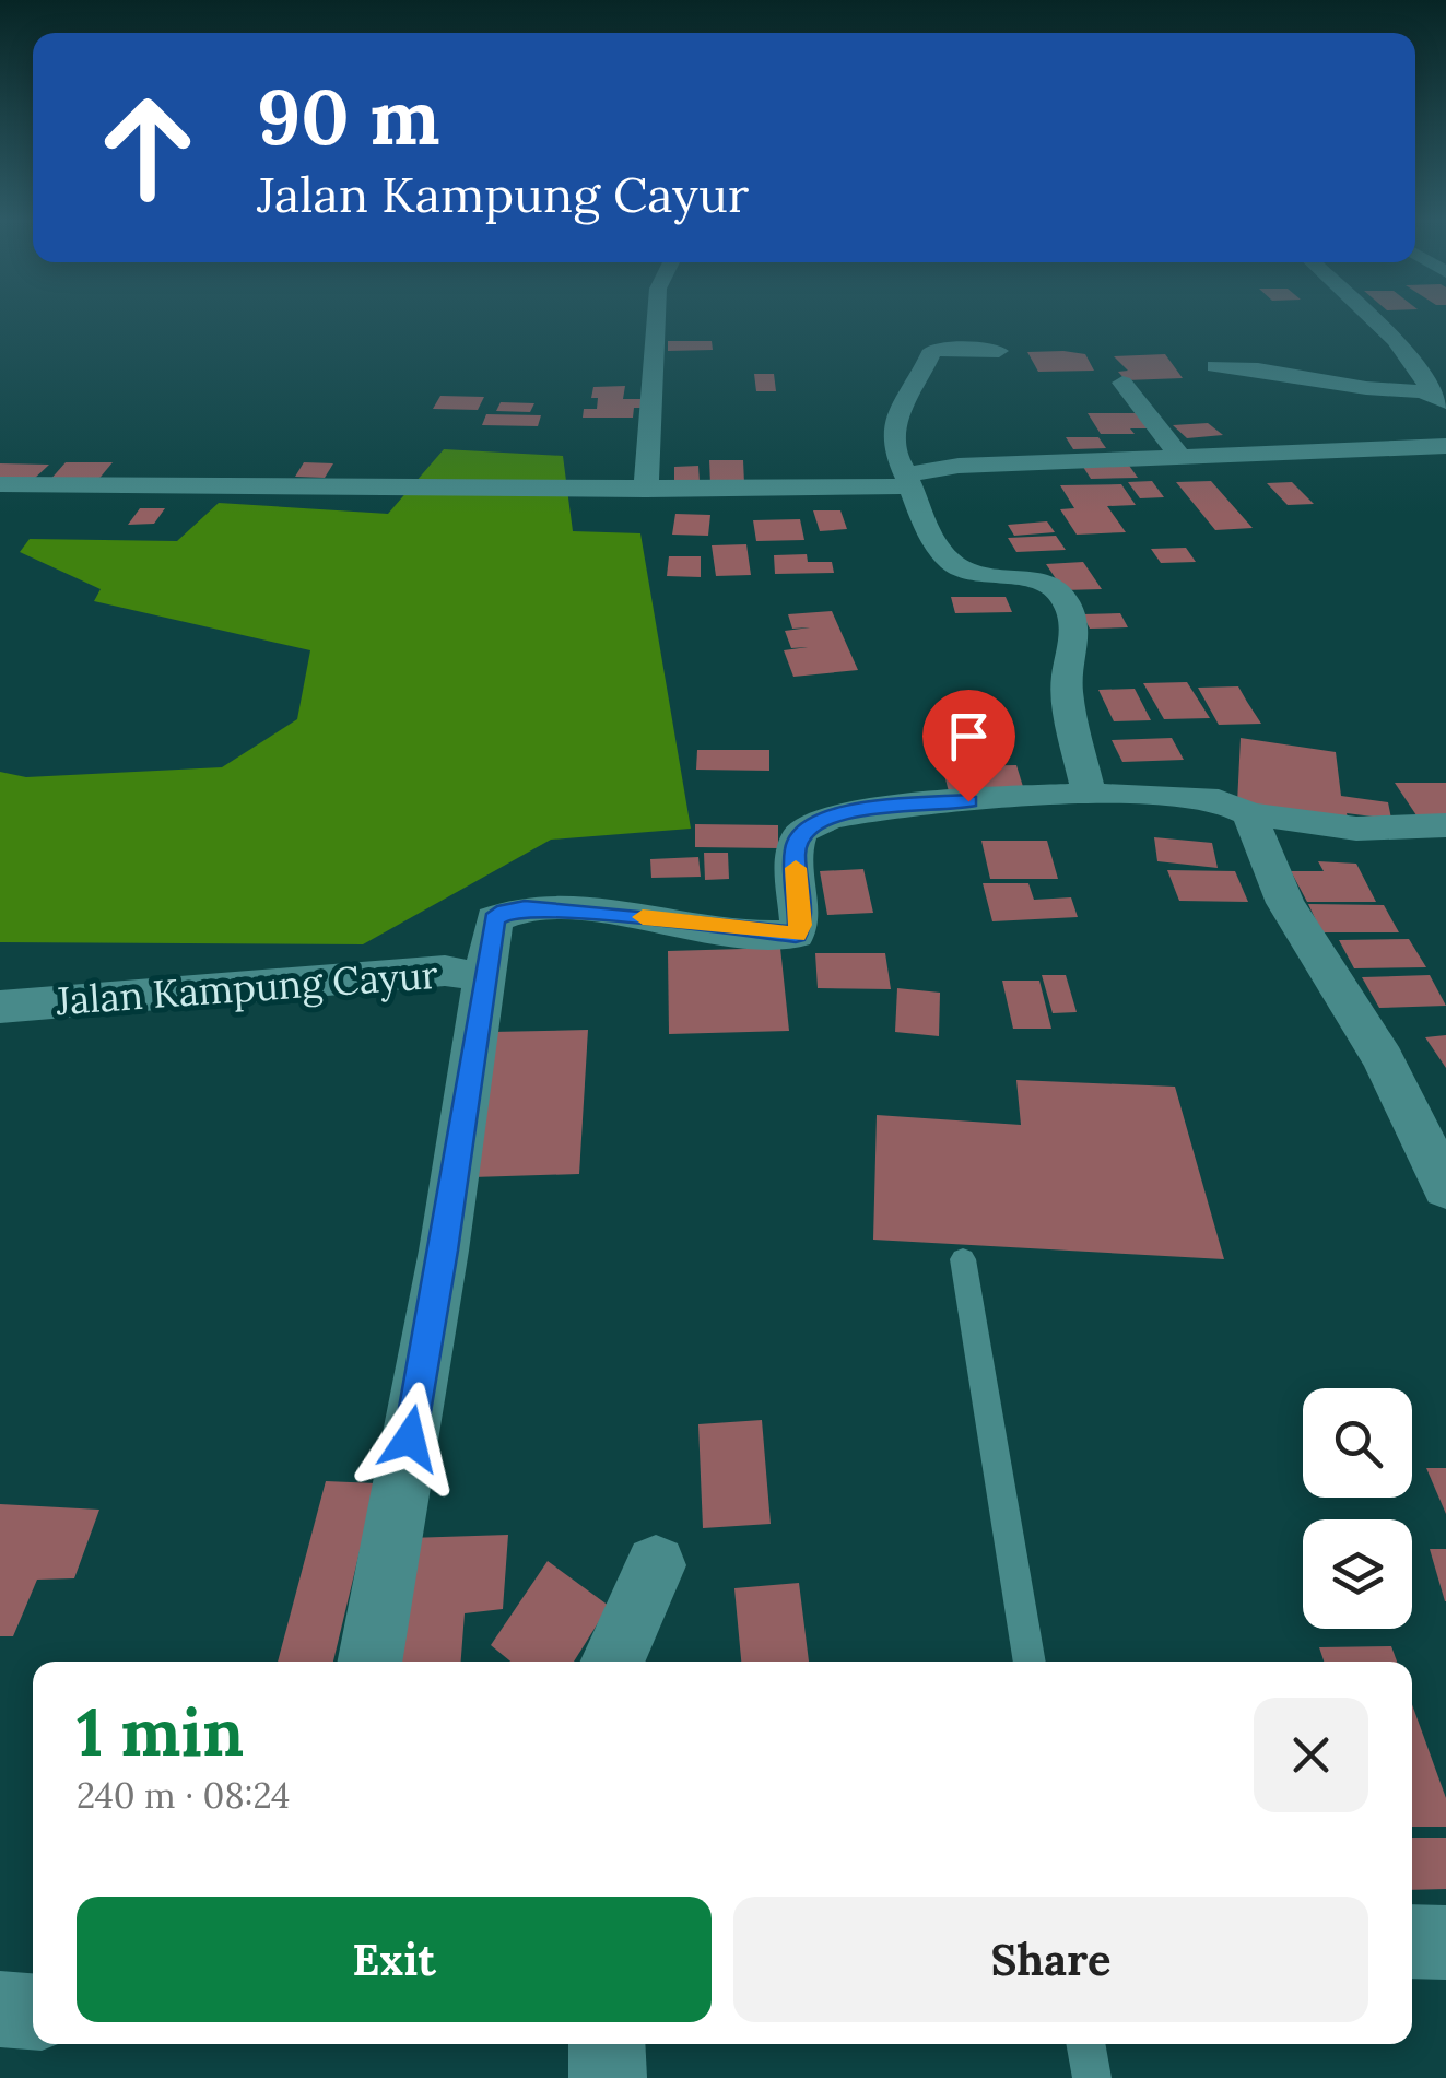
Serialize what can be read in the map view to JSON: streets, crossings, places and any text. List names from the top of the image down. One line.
{"streets":{"street":["Jalan Kampung Cayur"]},"page":{"turn":["90 m","Jalan Kampung Cayur"],"heading":["1 min","240 m · 08:24"],"buttons":["Exit","Share"]}}
